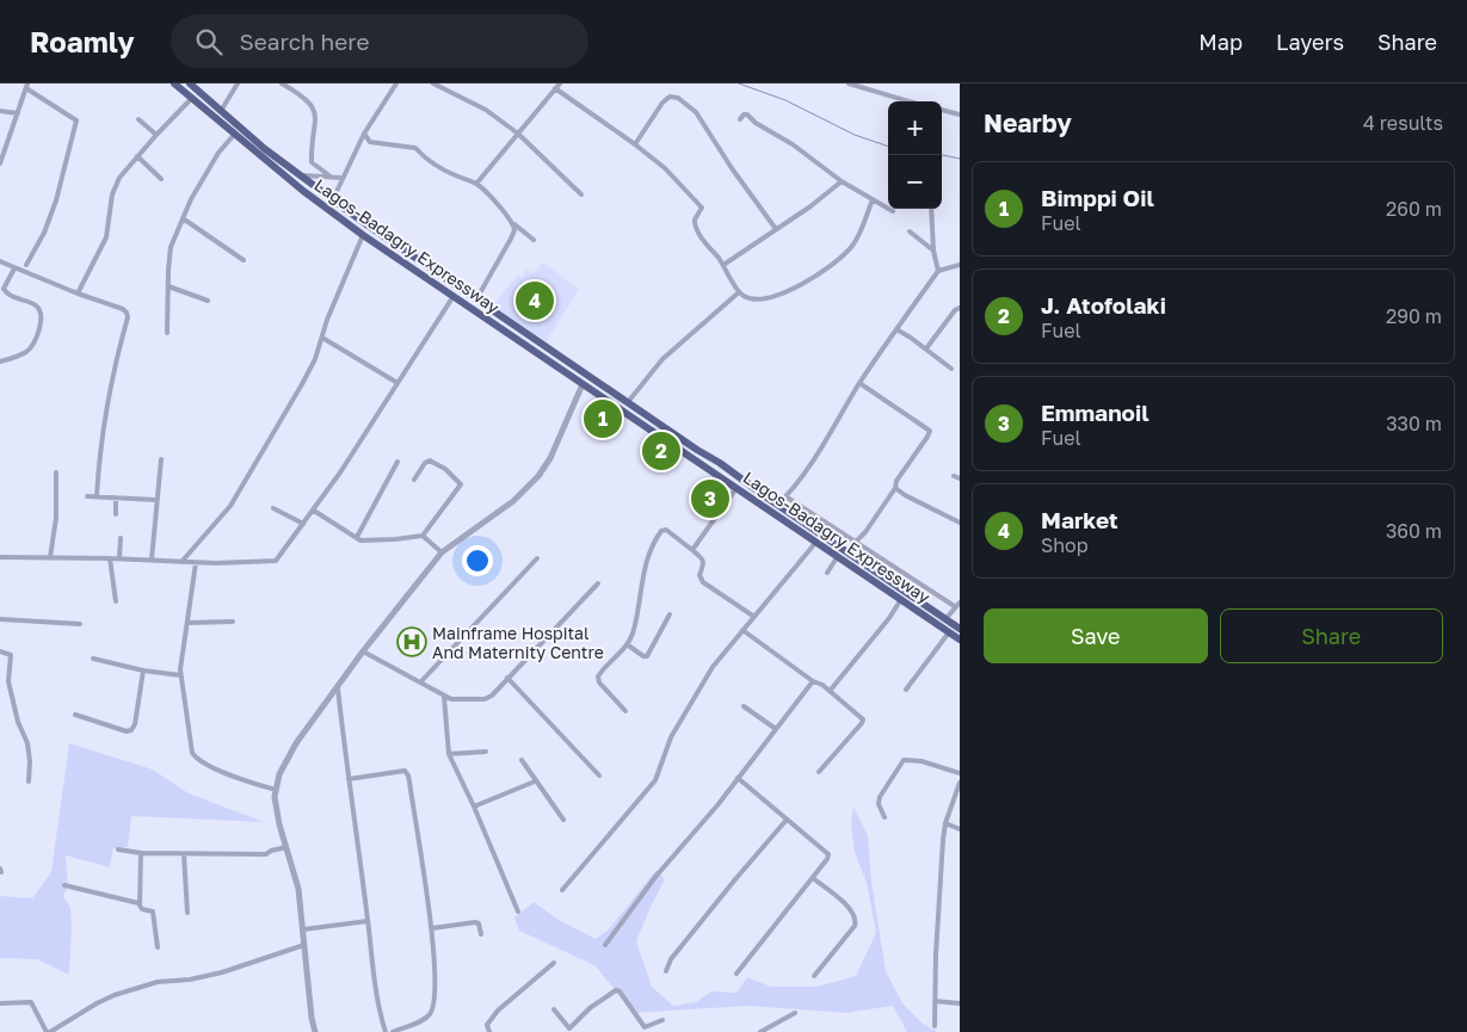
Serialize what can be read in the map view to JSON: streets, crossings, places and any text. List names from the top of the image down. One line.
{"streets":{"highway":["Lagos-Badagry Expressway"]},"places":{"hospital":["Mainframe Hospital And Maternity Centre"]},"page":{"header":"Roamly","search":"Search here","nav":["Map","Layers","Share"],"heading":["Nearby","4 results"],"map_buttons":["+","−"],"list":[{"mark":"1","name":"Bimppi Oil","note":"Fuel","value":"260 m"},{"mark":"2","name":"J. Atofolaki","note":"Fuel","value":"290 m"},{"mark":"3","name":"Emmanoil","note":"Fuel","value":"330 m"},{"mark":"4","name":"Market","note":"Shop","value":"360 m"}],"pins":["4","1","2","3"],"buttons":["Save","Share"]}}
